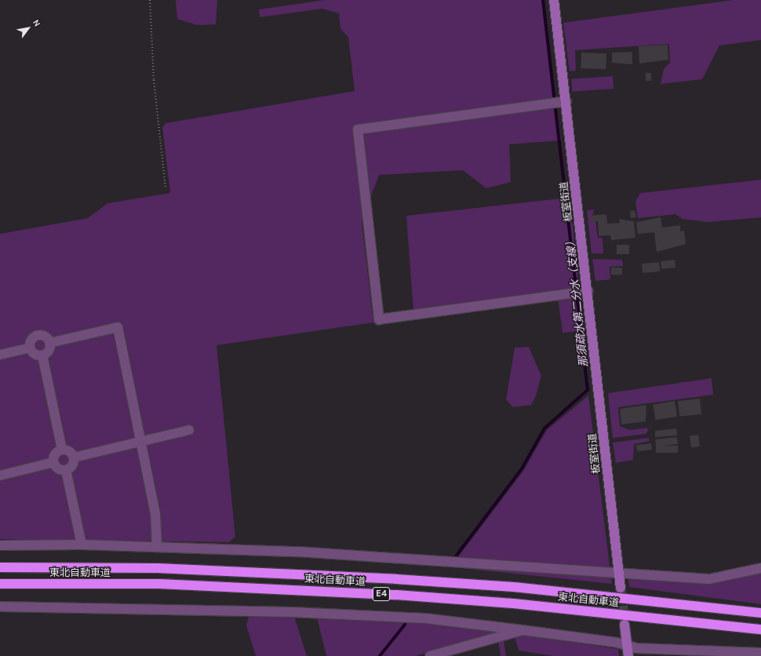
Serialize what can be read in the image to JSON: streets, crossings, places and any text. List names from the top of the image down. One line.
{"streets":{"highway":["東北自動車道","E4"],"main road":["板室街道"]},"water":["那須疏水第二分水（支線）"],"north":"top right"}
